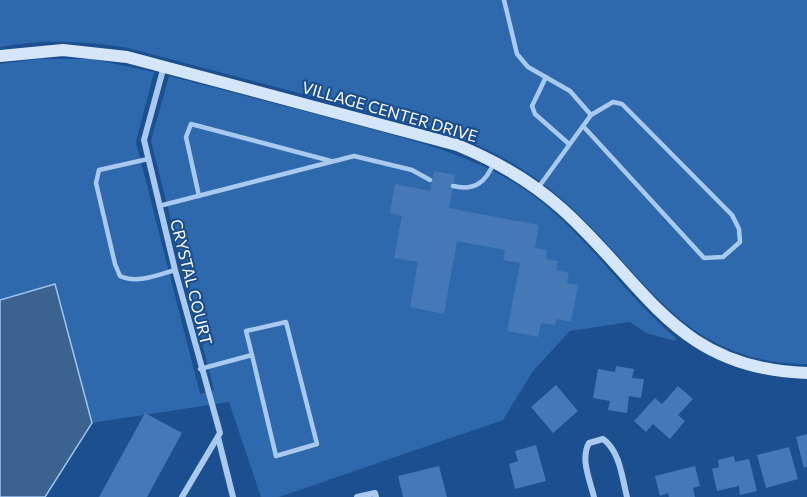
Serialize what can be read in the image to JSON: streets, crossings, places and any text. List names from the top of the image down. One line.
{"streets":{"street":["VILLAGE CENTER DRIVE","CRYSTAL COURT"]},"crossings":[["VILLAGE CENTER DRIVE","CRYSTAL COURT"]]}
